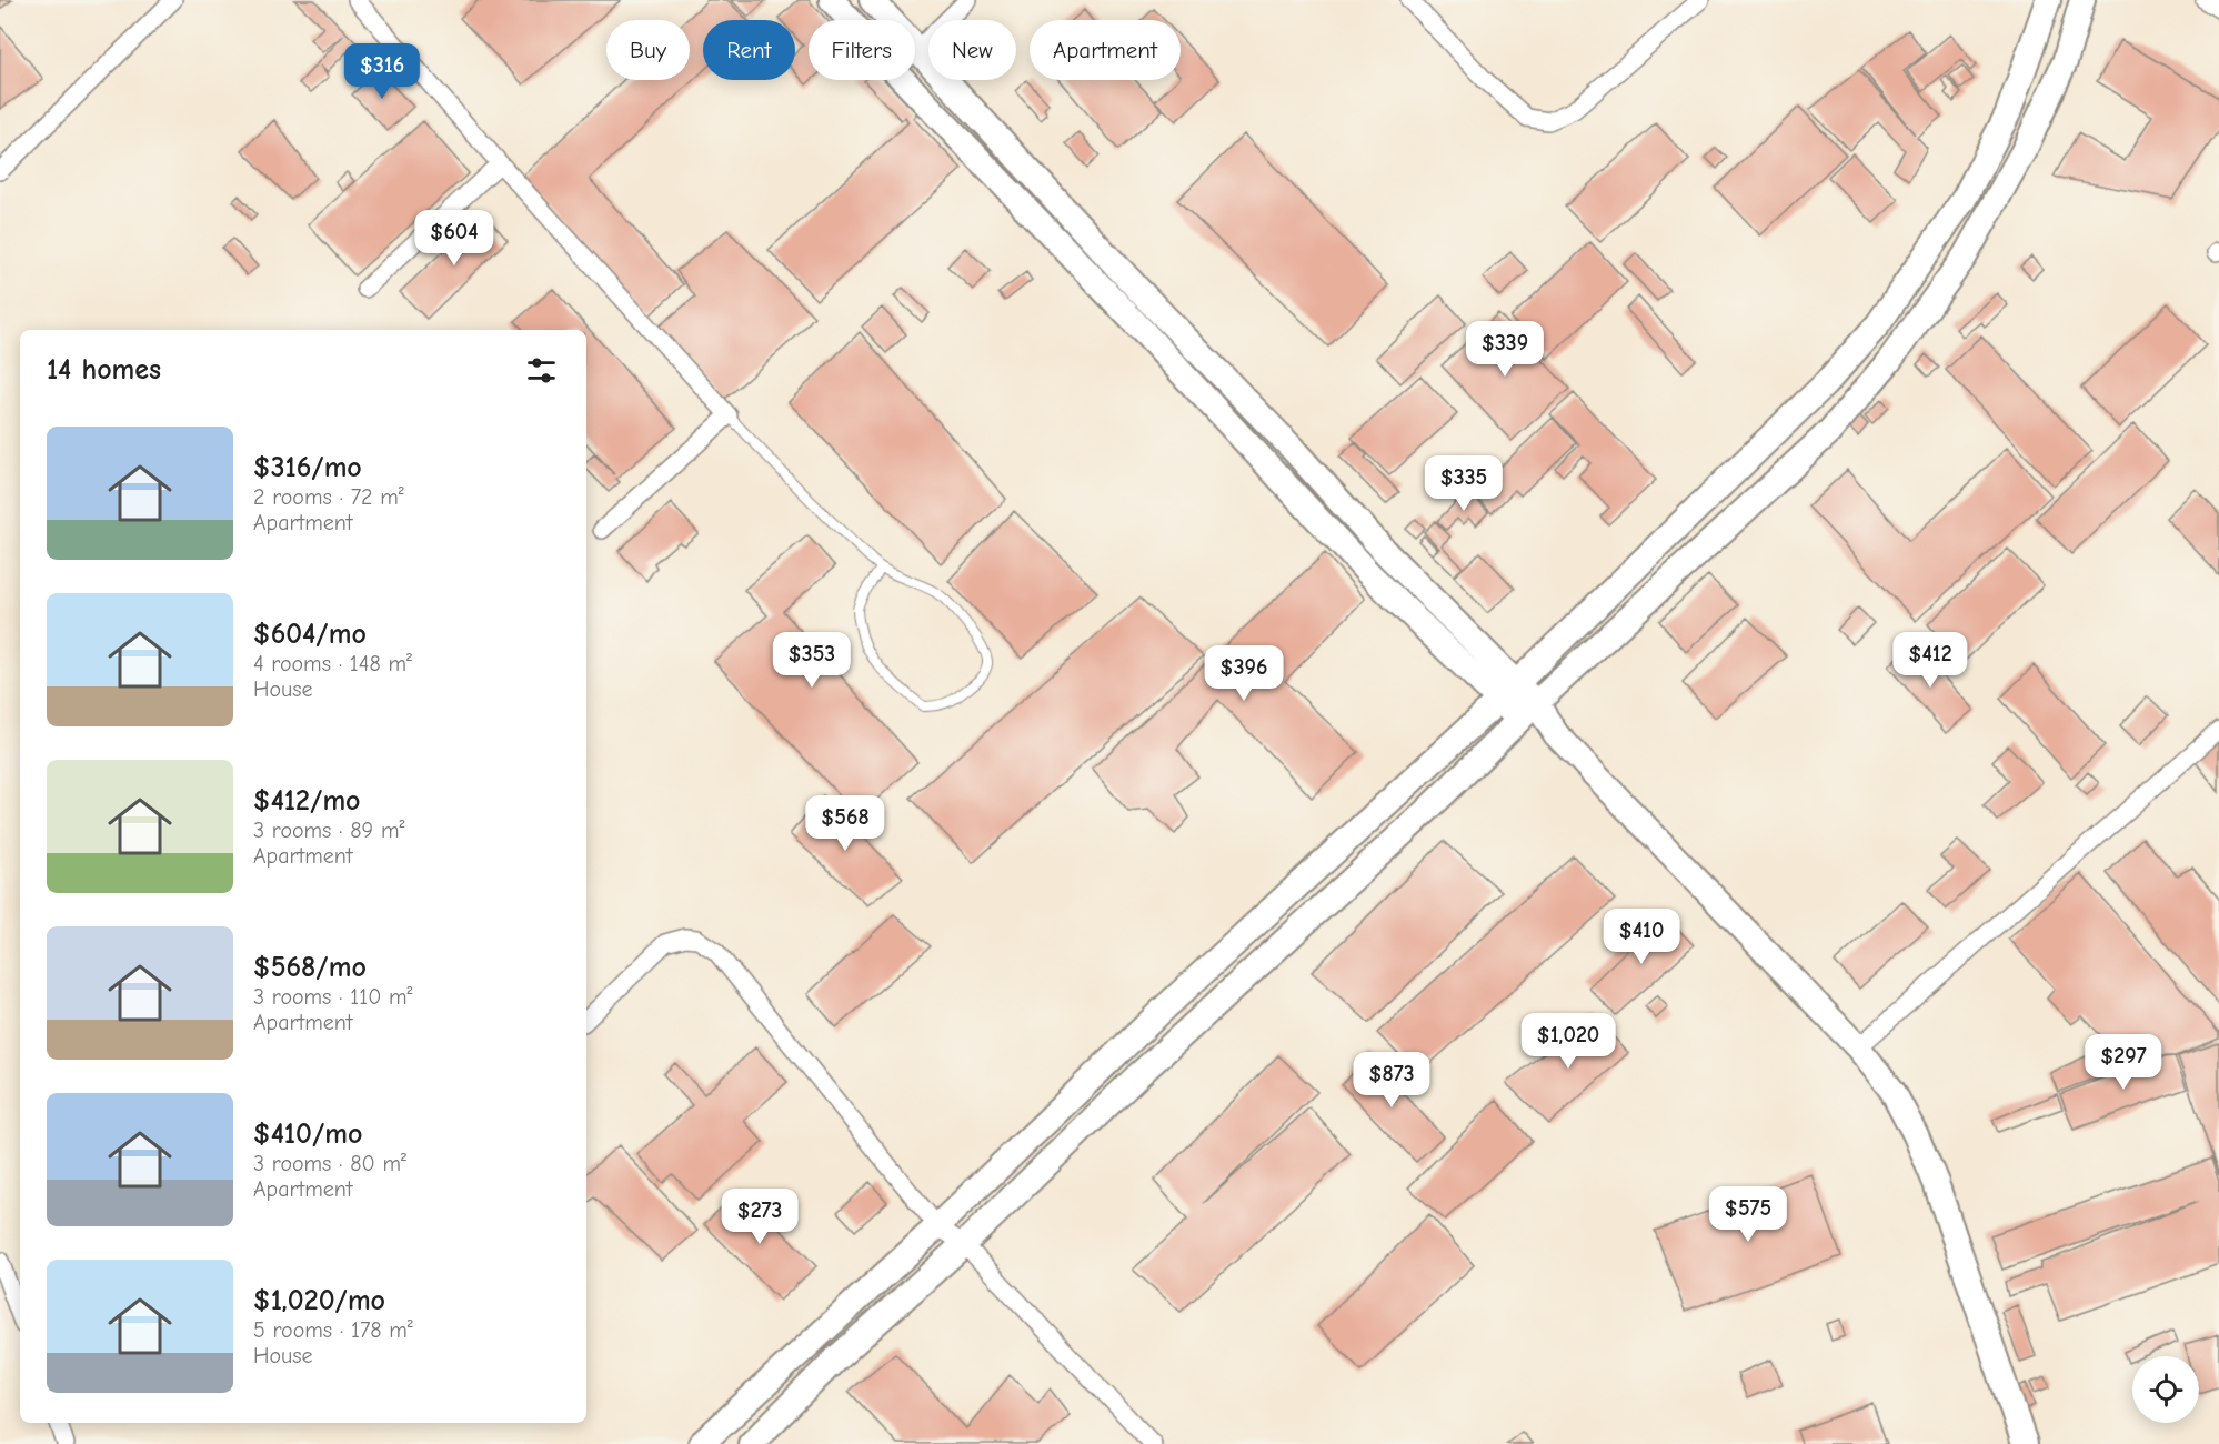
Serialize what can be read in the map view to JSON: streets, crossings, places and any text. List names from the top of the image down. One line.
{"page":{"chip":["Buy","Rent","Filters","New","Apartment"],"price":["$316","$604","$339","$335","$353","$412","$396","$568","$410","$1,020","$297","$873","$575","$273"],"heading":"14 homes","list":[{"name":"$316/mo","note":"2 rooms · 72 m² · Apartment"},{"name":"$604/mo","note":"4 rooms · 148 m² · House"},{"name":"$412/mo","note":"3 rooms · 89 m² · Apartment"},{"name":"$568/mo","note":"3 rooms · 110 m² · Apartment"},{"name":"$410/mo","note":"3 rooms · 80 m² · Apartment"},{"name":"$1,020/mo","note":"5 rooms · 178 m² · House"}]}}
